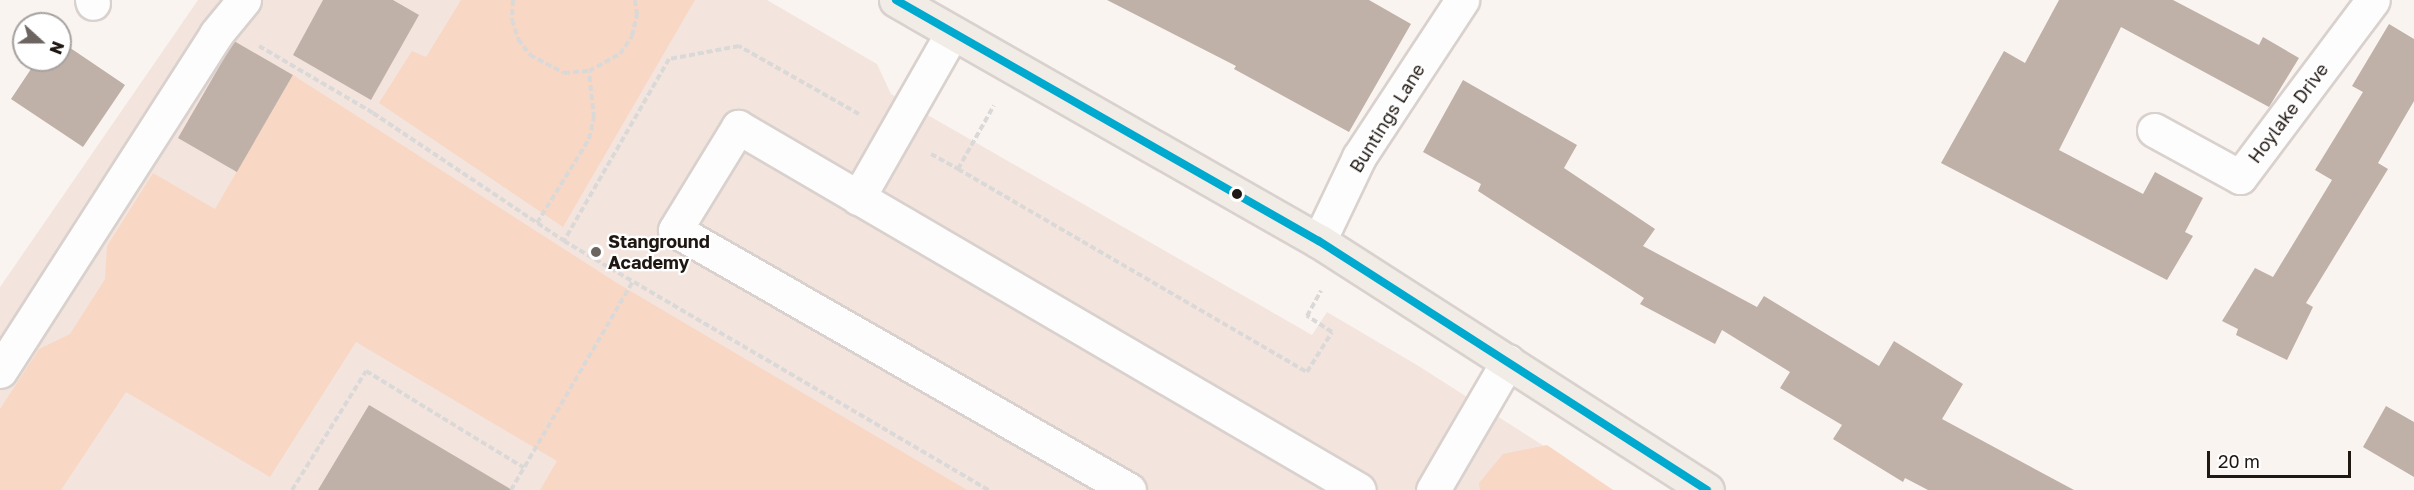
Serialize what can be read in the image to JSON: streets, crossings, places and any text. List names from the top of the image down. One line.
{"streets":{"street":["Hoylake Drive","Buntings Lane"]},"places":["Stanground Academy"],"scale_bar":"20 m","north":"right"}
